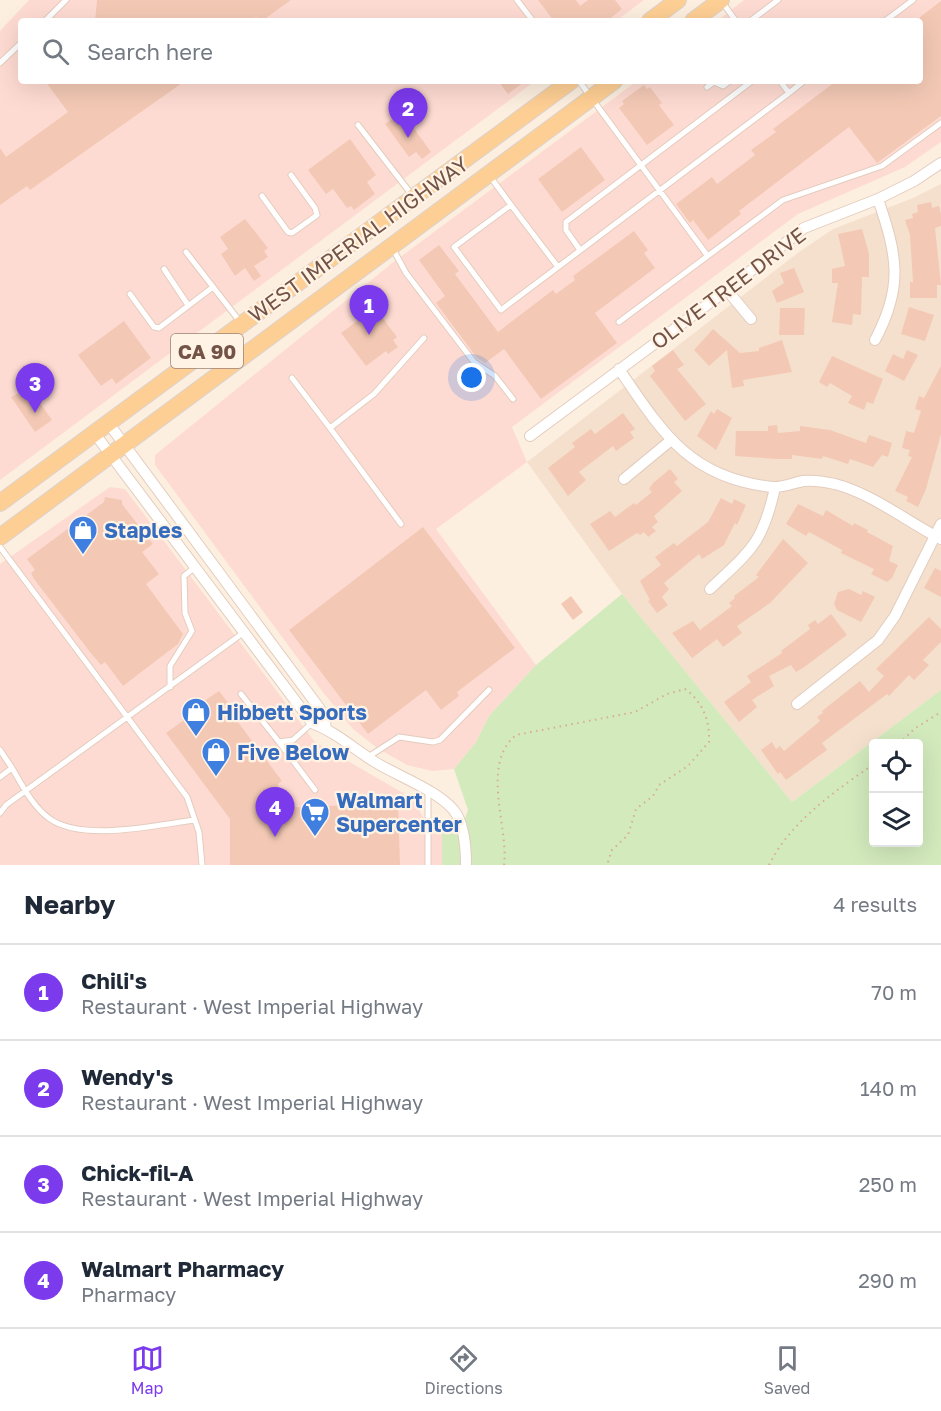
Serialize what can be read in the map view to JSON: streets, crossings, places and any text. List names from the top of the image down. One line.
{"streets":{"main road":["WEST IMPERIAL HIGHWAY","CA 90"],"street":["OLIVE TREE DRIVE"]},"places":{"shop":["Staples","Hibbett Sports","Five Below"],"supermarket":["Walmart Supercenter"]},"page":{"search":"Search here","pins":["2","1","3","4"],"heading":["Nearby","4 results"],"list":[{"mark":"1","name":"Chili's","note":"Restaurant · West Imperial Highway","value":"70 m"},{"mark":"2","name":"Wendy's","note":"Restaurant · West Imperial Highway","value":"140 m"},{"mark":"3","name":"Chick-fil-A","note":"Restaurant · West Imperial Highway","value":"250 m"},{"mark":"4","name":"Walmart Pharmacy","note":"Pharmacy","value":"290 m"}],"nav":["Map","Directions","Saved"]}}
